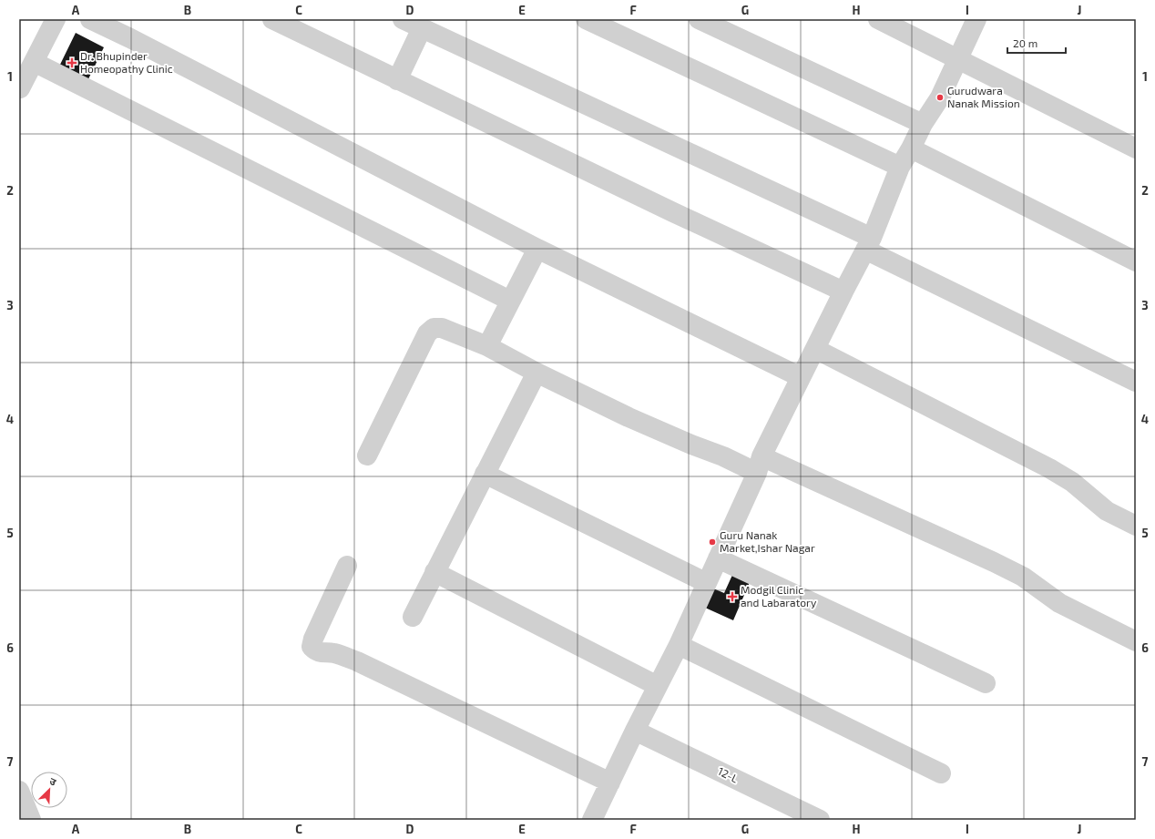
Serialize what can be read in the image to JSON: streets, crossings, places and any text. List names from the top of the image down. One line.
{"streets":{"street":["12-L"]},"places":{"health":["Dr. Bhupinder Homeopathy Clinic","Modgil Clinic and Labaratory"],"other":["Gurudwara Nanak Mission","Guru Nanak Market,Ishar Nagar"]},"scale_bar":"20 m","north":"top right","grid":{"columns":["A","B","C","D","E","F","G","H","I","J"],"rows":["1","2","3","4","5","6","7"]}}
